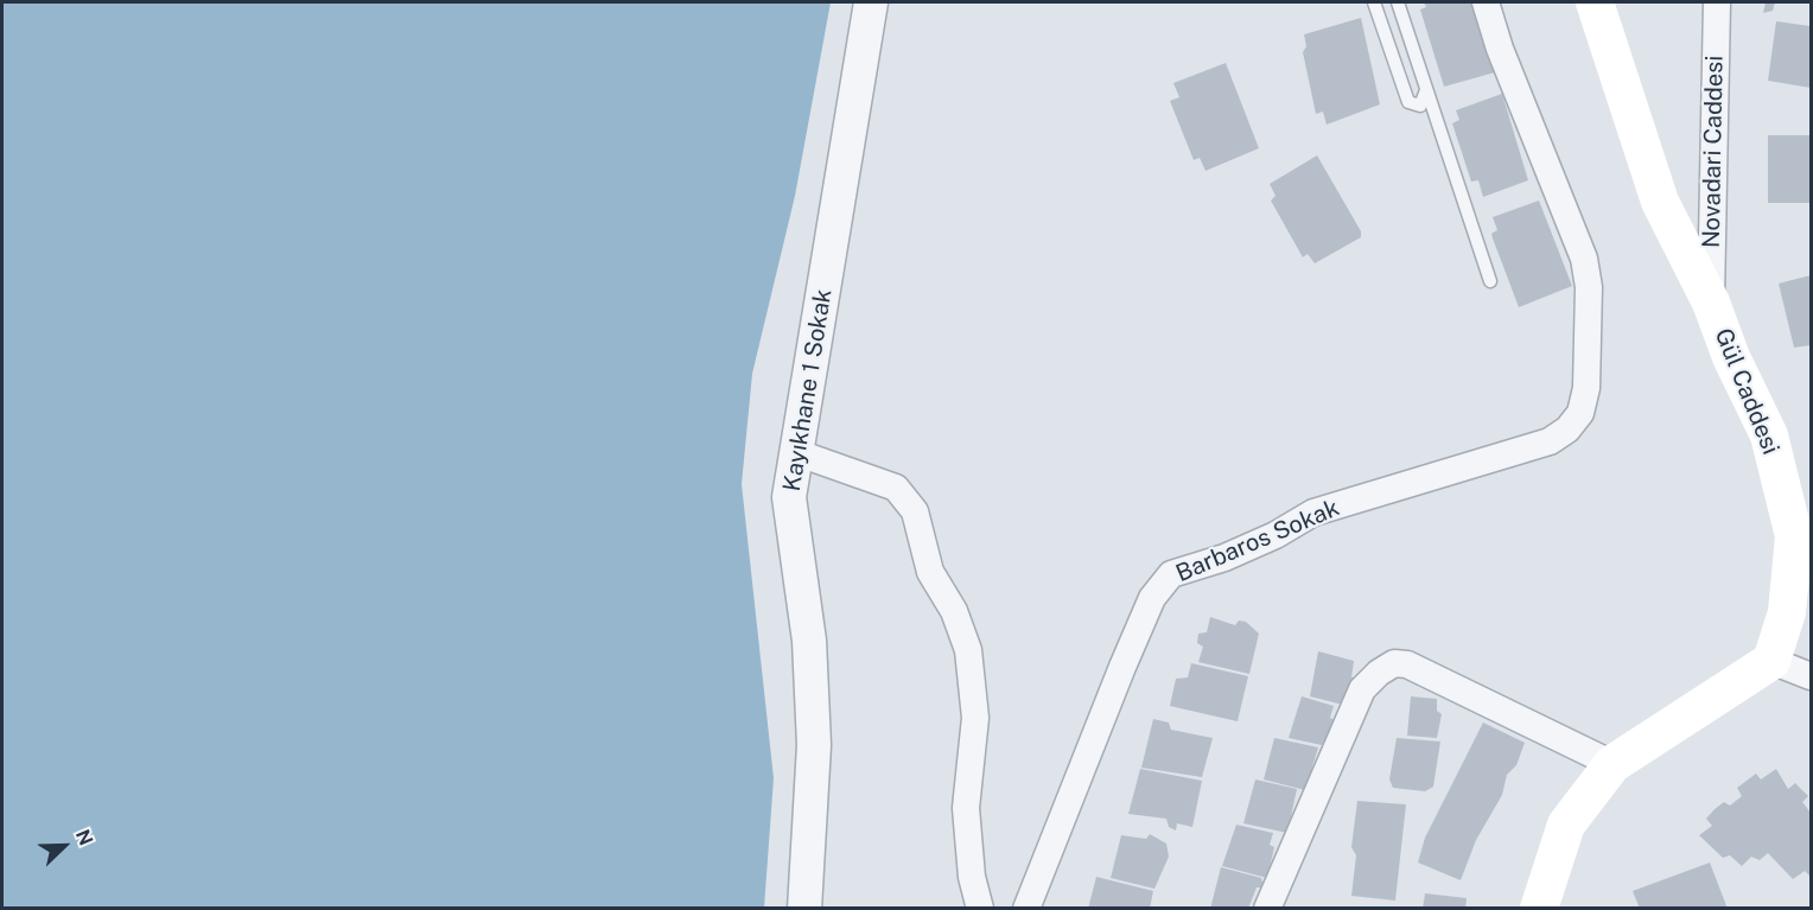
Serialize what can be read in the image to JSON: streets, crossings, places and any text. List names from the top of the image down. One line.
{"streets":{"main road":["Gül Caddesi"],"street":["Novadari Caddesi","Kayıkhane 1 Sokak","Barbaros Sokak"]},"crossings":[["Novadari Caddesi","Gül Caddesi"]],"north":"top right"}
